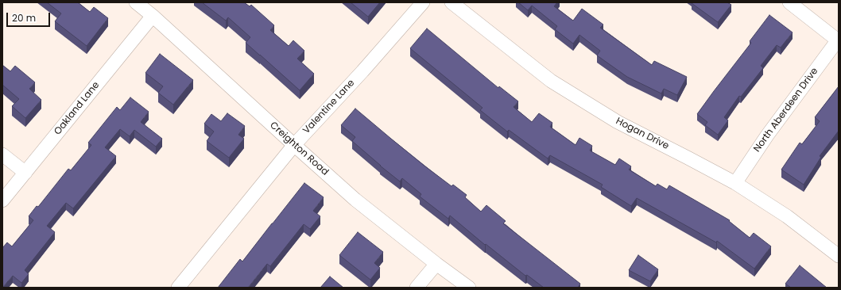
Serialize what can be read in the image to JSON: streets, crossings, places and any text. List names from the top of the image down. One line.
{"streets":{"street":["Valentine Lane","Oakland Lane","North Aberdeen Drive","Hogan Drive","Creighton Road"]},"crossings":[["Valentine Lane","Creighton Road"],["Oakland Lane","Creighton Road"],["North Aberdeen Drive","Hogan Drive"]],"scale_bar":"20 m"}
